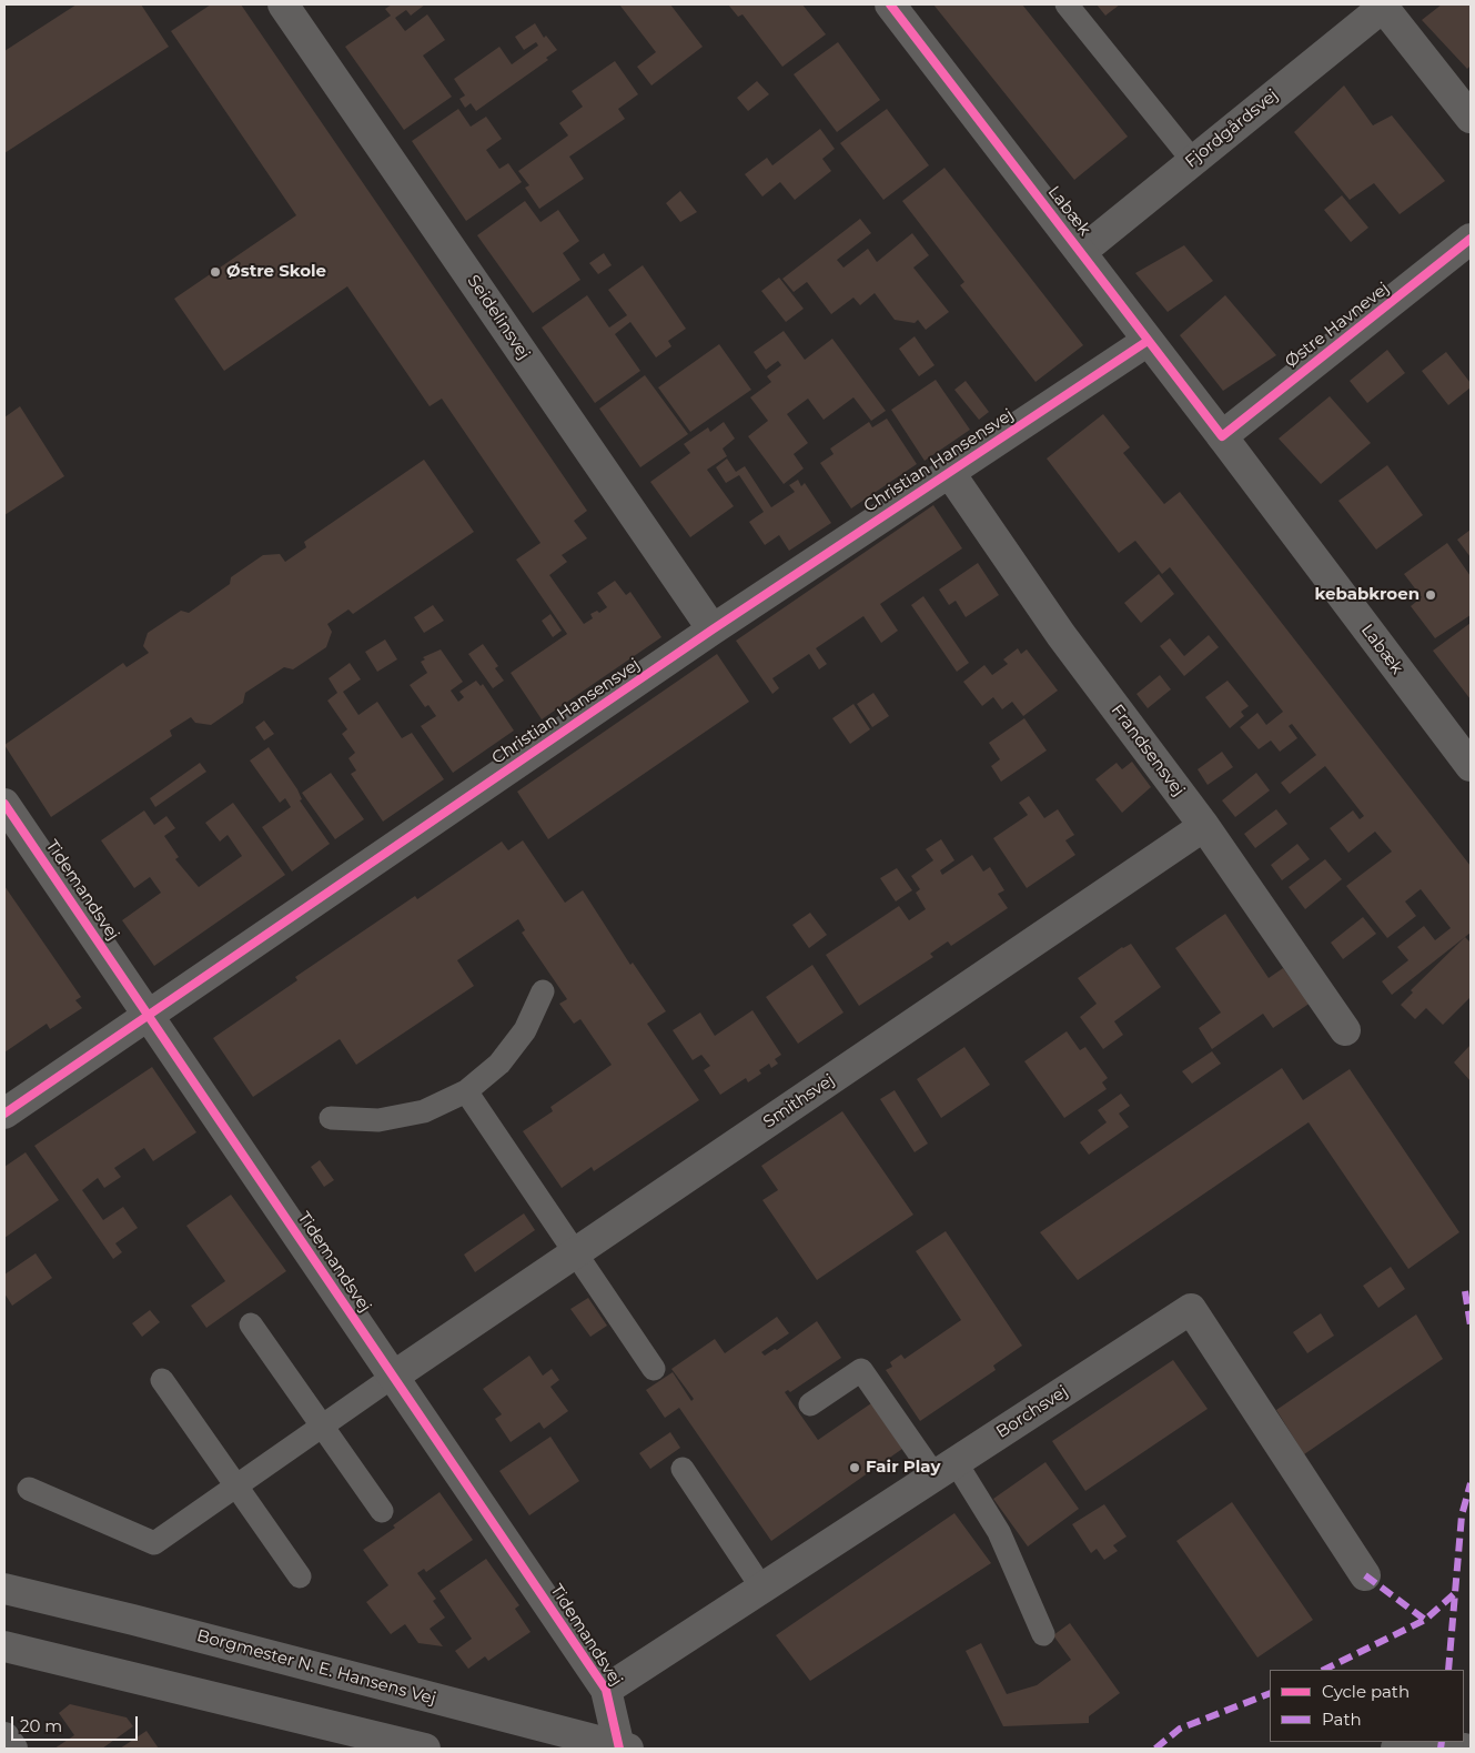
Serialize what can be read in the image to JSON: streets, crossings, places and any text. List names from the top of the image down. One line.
{"streets":{"street":["Fjordgårdsvej","Labæk","Seidelinsvej","Østre Havnevej","Christian Hansensvej","Frandsensvej","Tidemandsvej","Smithsvej","Borchsvej","Borgmester N. E. Hansens Vej"]},"crossings":[["Fjordgårdsvej","Labæk"],["Labæk","Østre Havnevej"],["Labæk","Christian Hansensvej"],["Seidelinsvej","Christian Hansensvej"],["Christian Hansensvej","Frandsensvej"],["Christian Hansensvej","Tidemandsvej"],["Frandsensvej","Smithsvej"],["Tidemandsvej","Smithsvej"],["Tidemandsvej","Borchsvej"],["Tidemandsvej","Borgmester N. E. Hansens Vej"]],"places":["Østre Skole","kebabkroen","Fair Play"],"legend":["Cycle path","Path"],"scale_bar":"20 m"}
